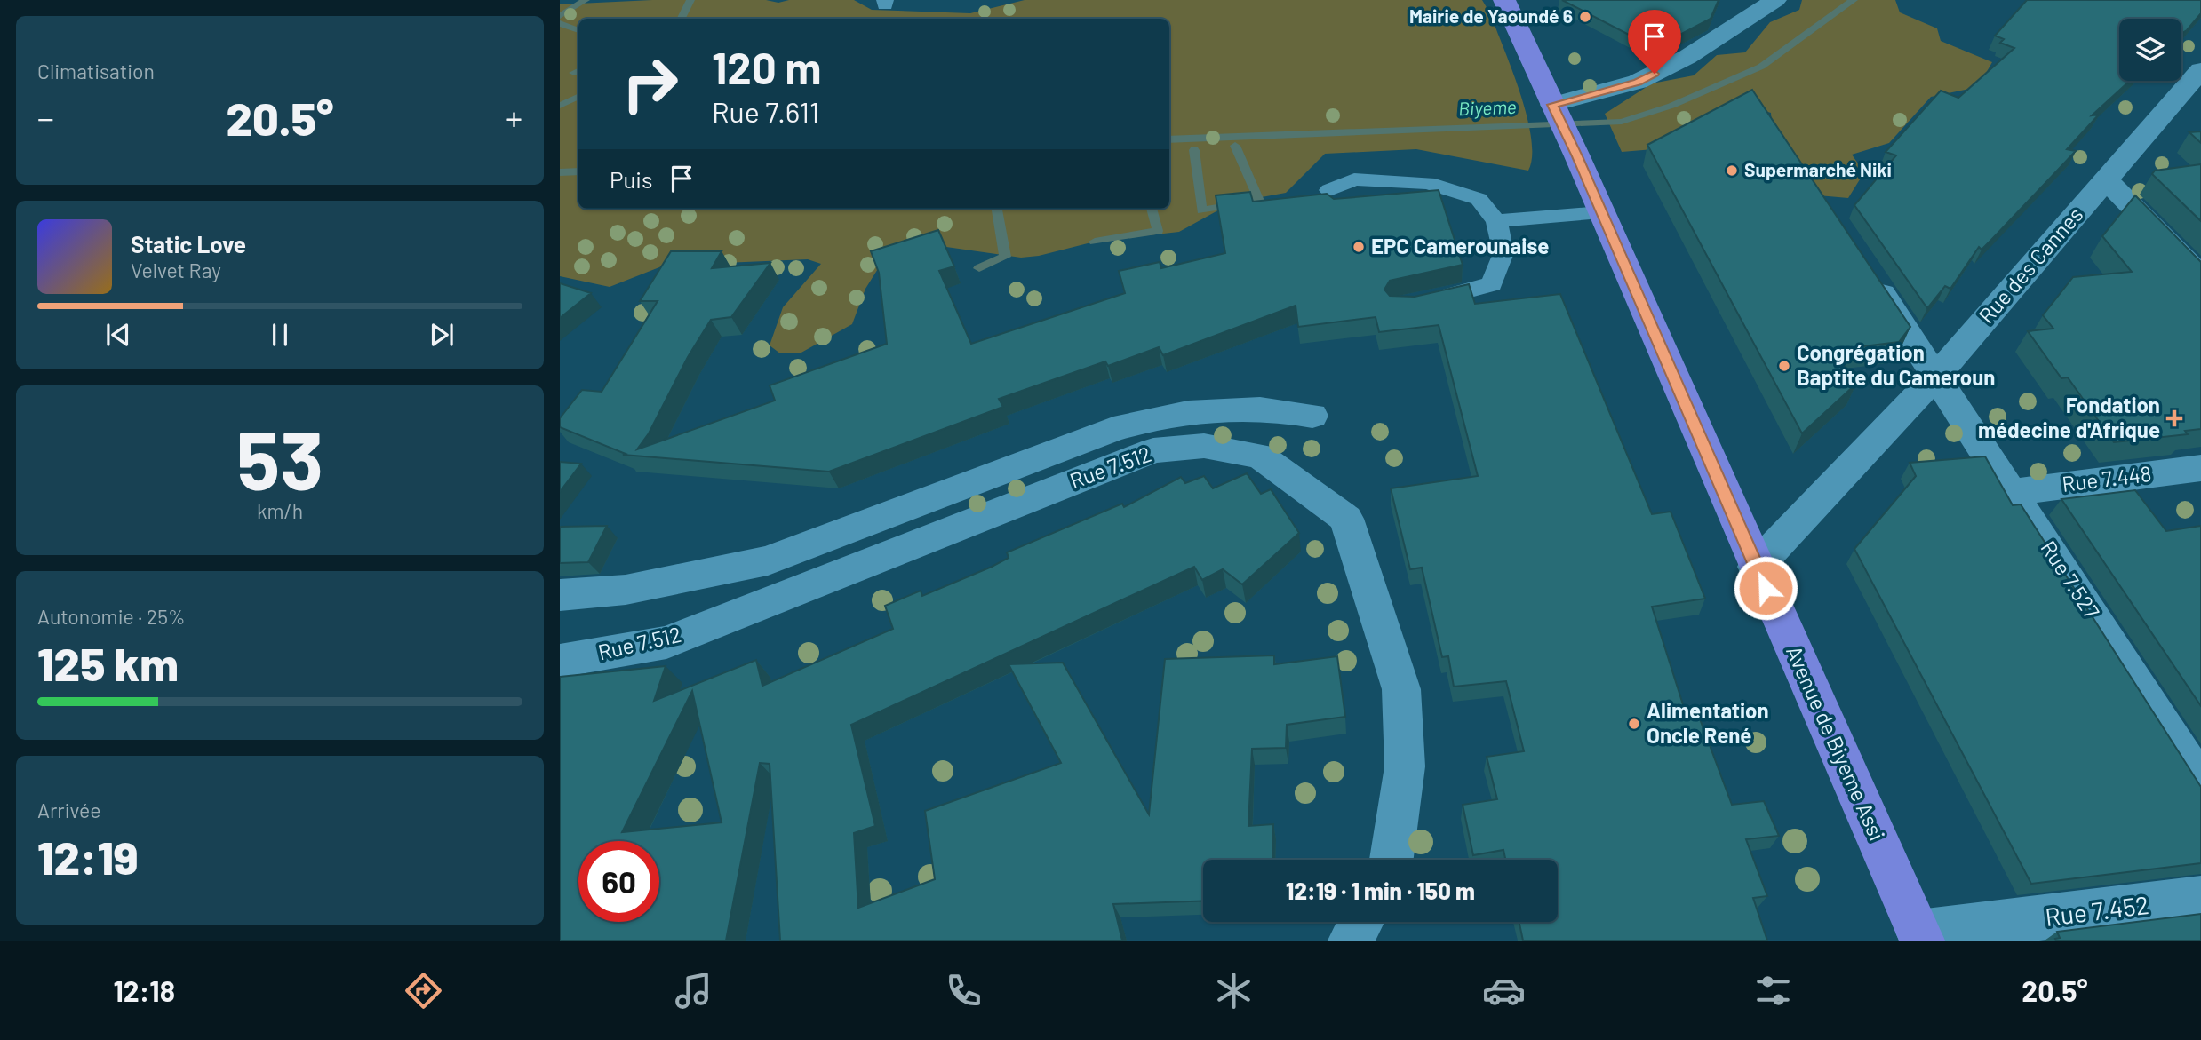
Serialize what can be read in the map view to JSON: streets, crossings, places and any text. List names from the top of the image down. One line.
{"streets":{"main road":["Avenue de Biyeme Assi"],"street":["Rue des Cannes","Rue 7.512","Rue 7.448","Rue 7.527","Rue 7.452"]},"crossings":[["Rue des Cannes","Rue 7.527"],["Rue des Cannes","Avenue de Biyeme Assi"],["Rue 7.448","Rue 7.527"],["Avenue de Biyeme Assi","Rue 7.452"]],"water":["Biyeme"],"places":{"other":["Mairie de Yaoundé 6","Supermarché Niki","EPC Camerounaise","Congrégation Baptite du Cameroun","Alimentation Oncle René"],"health":["Fondation médecine d'Afrique"]},"page":{"tile":["Climatisation",["53","km/h"],["Autonomie · 25%","125 km"],["Arrivée","12:19"]],"turn":["120 m","Rue 7.611"],"heat":["−","20.5°","+"],"then":"Puis","song":["Static Love","Velvet Ray"],"limit":"60","trip":"12:19 · 1 min · 150 m","tabs":["12:18","20.5°"]}}
